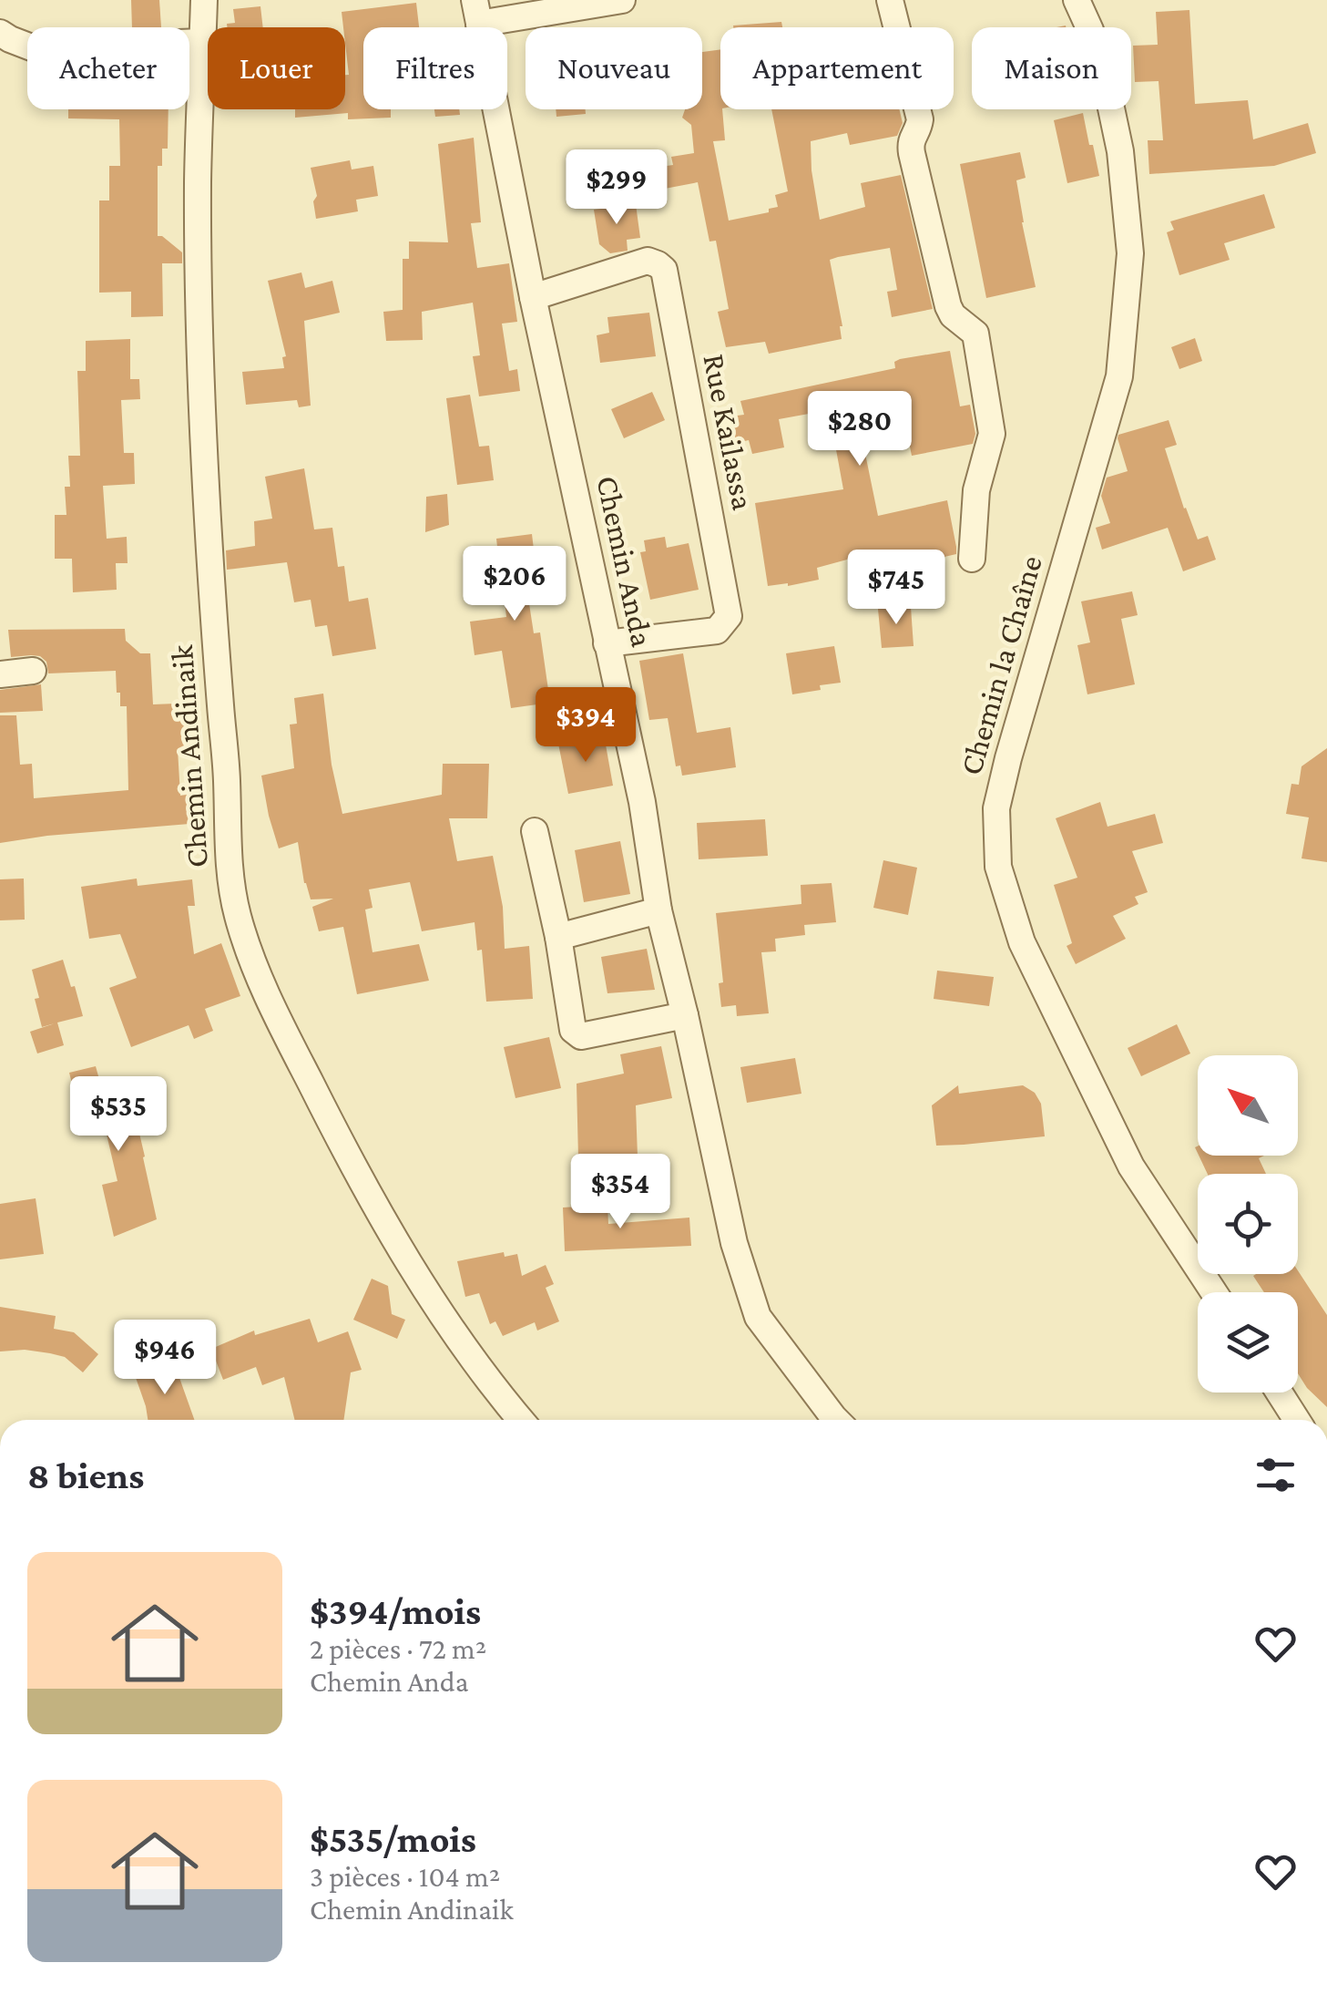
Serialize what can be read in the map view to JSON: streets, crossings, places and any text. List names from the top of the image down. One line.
{"streets":{"street":["Rue Kailassa","Chemin Anda","Chemin la Chaîne","Chemin Andinaik"]},"crossings":[["Rue Kailassa","Chemin Anda"]],"north":"top left","page":{"chip":["Acheter","Louer","Filtres","Nouveau","Appartement","Maison"],"price":["$299","$280","$206","$745","$394","$535","$354","$946"],"heading":"8 biens","list":[{"name":"$394/mois","note":"2 pièces · 72 m² · Chemin Anda"},{"name":"$535/mois","note":"3 pièces · 104 m² · Chemin Andinaik"}]}}
